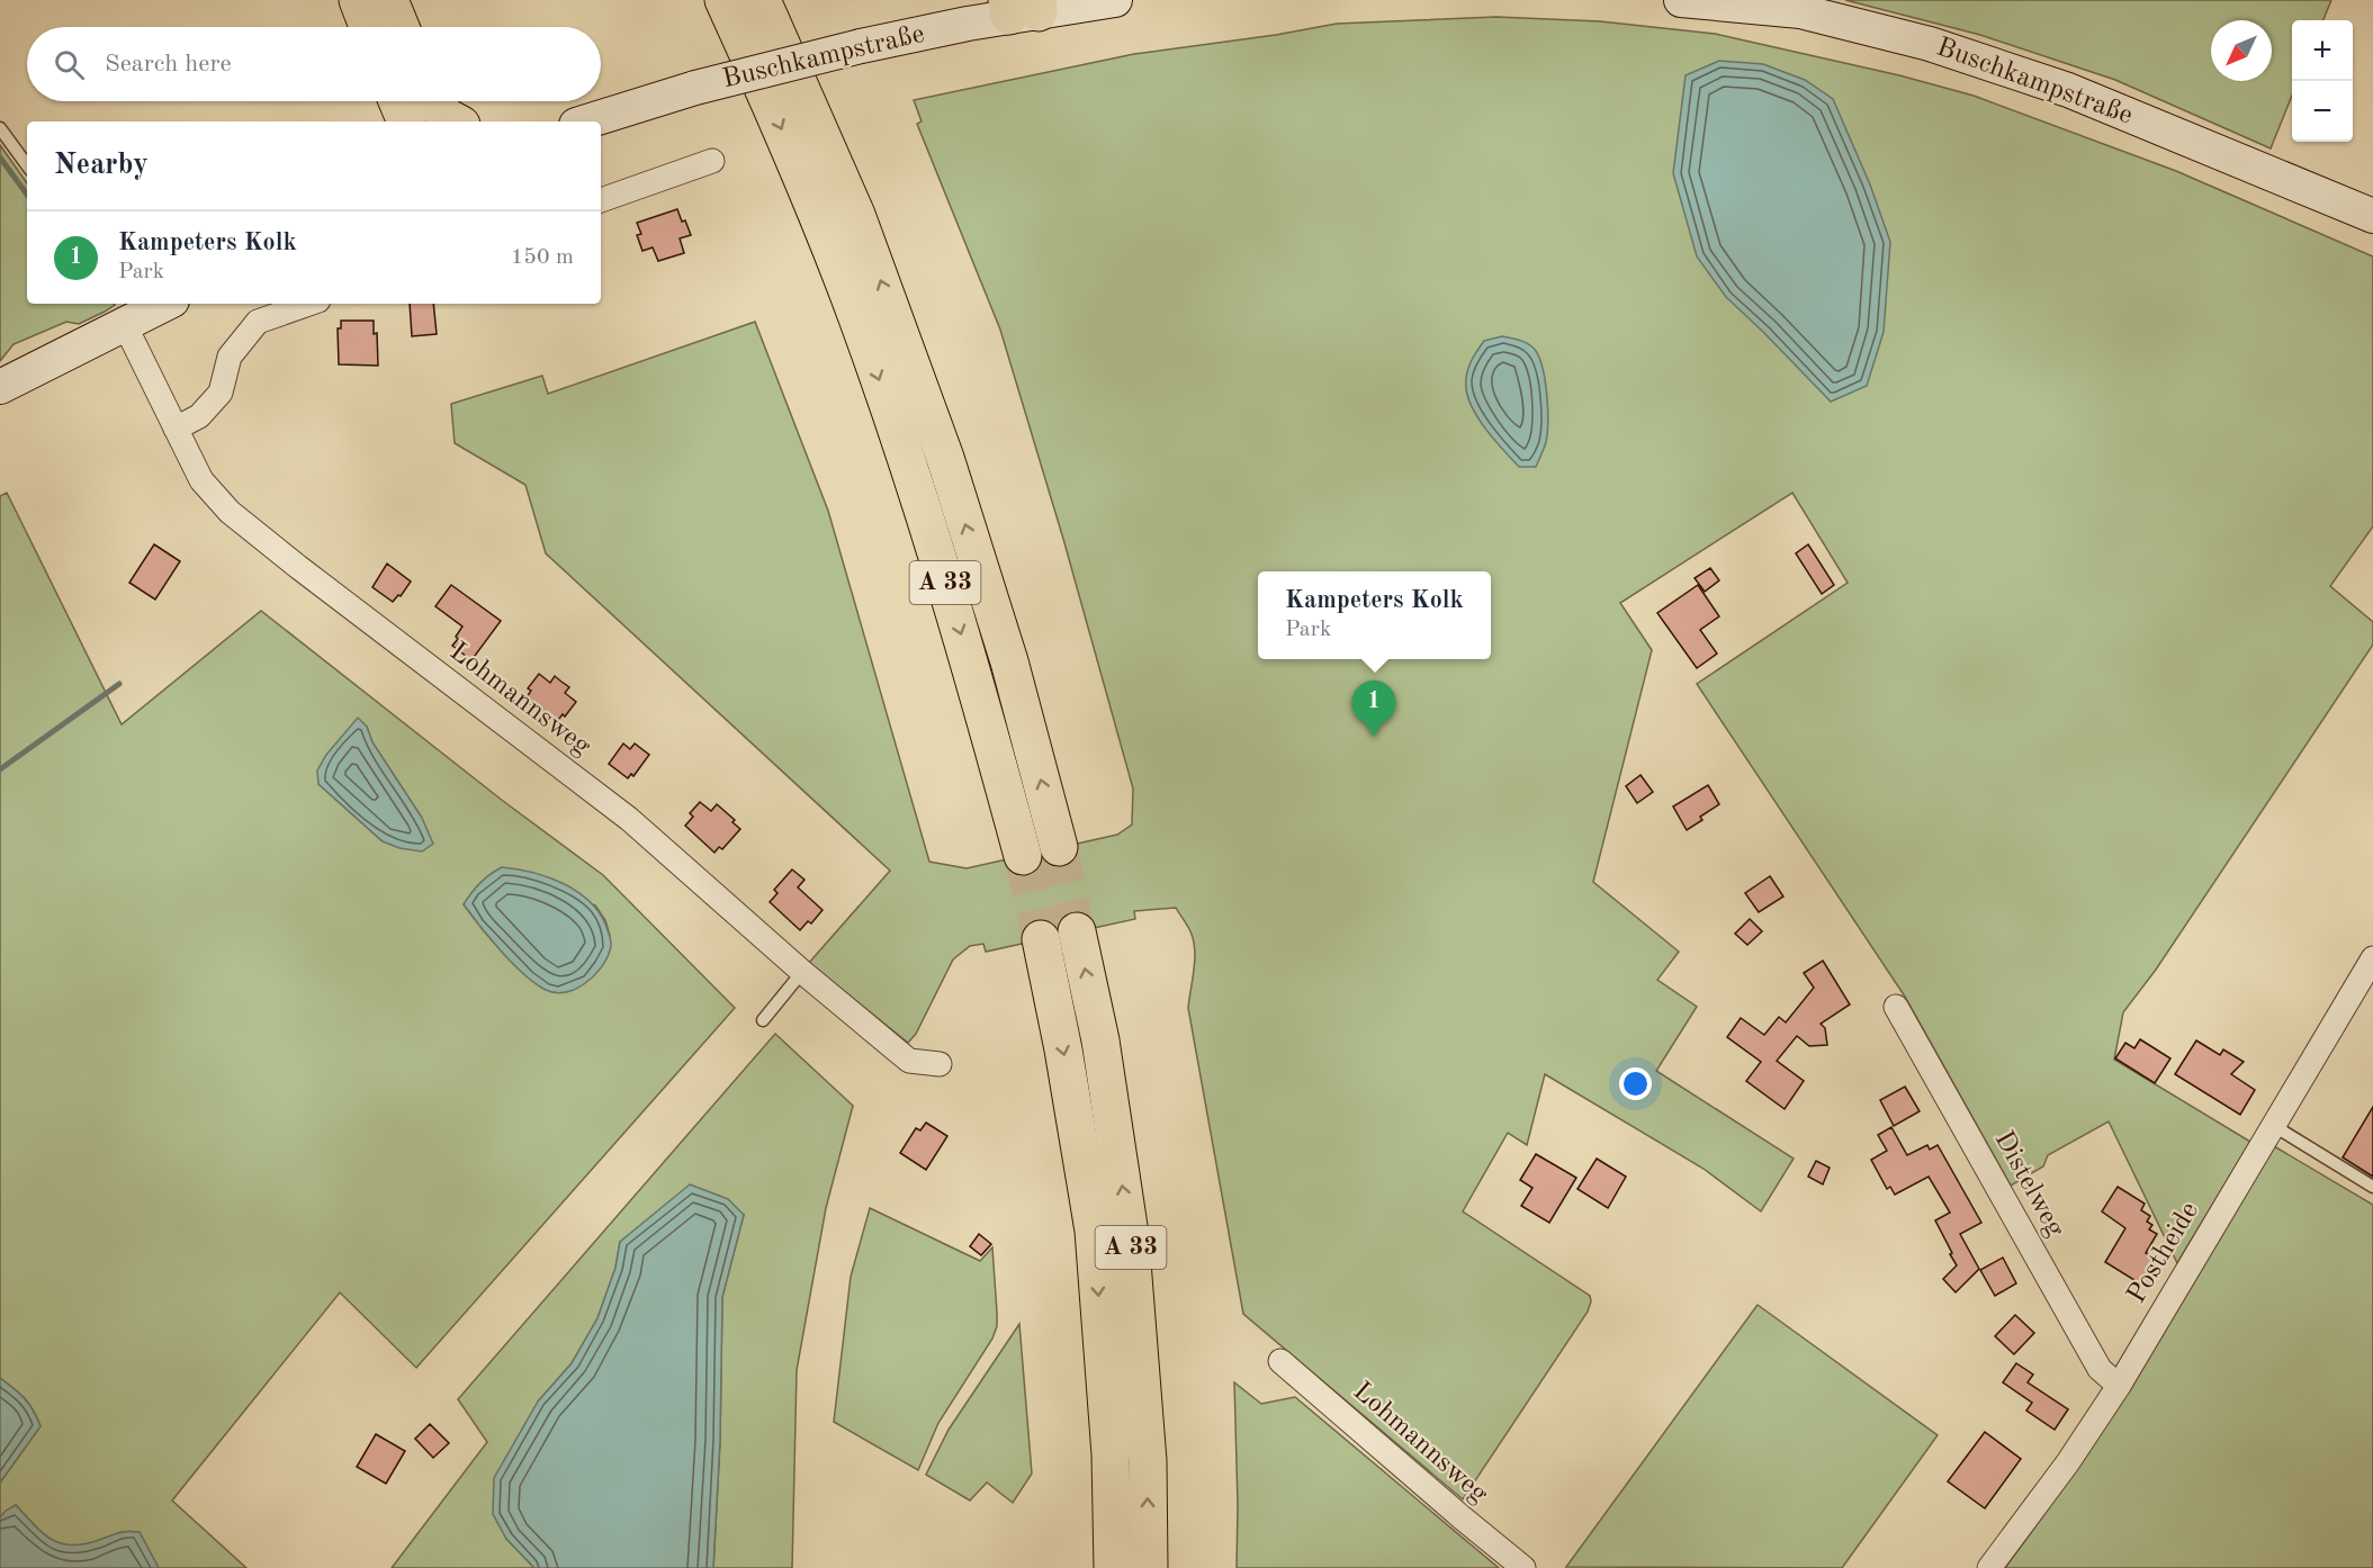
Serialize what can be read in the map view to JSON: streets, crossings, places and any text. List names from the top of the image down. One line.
{"streets":{"highway":["A 33"],"main road":["Buschkampstraße"],"street":["Lohmannsweg","Distelweg","Postheide"]},"crossings":[["Distelweg","Postheide"]],"north":"bottom left","page":{"map_buttons":["+","−"],"search":"Search here","heading":"Nearby","list":[{"mark":"1","name":"Kampeters Kolk","note":"Park","value":"150 m"}],"popup":["Kampeters Kolk","Park"],"pins":"1"}}
